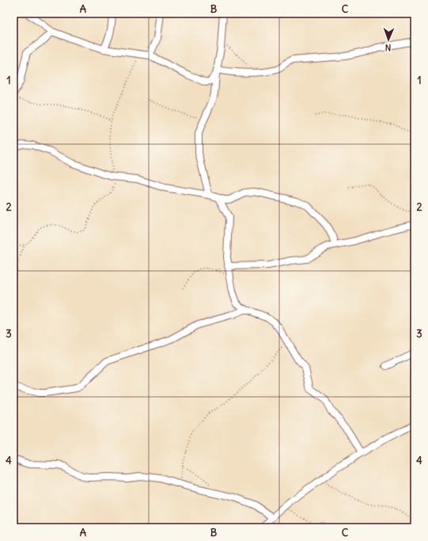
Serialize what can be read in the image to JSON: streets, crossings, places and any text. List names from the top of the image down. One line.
{"north":"bottom","grid":{"columns":["A","B","C"],"rows":["1","2","3","4"]}}
